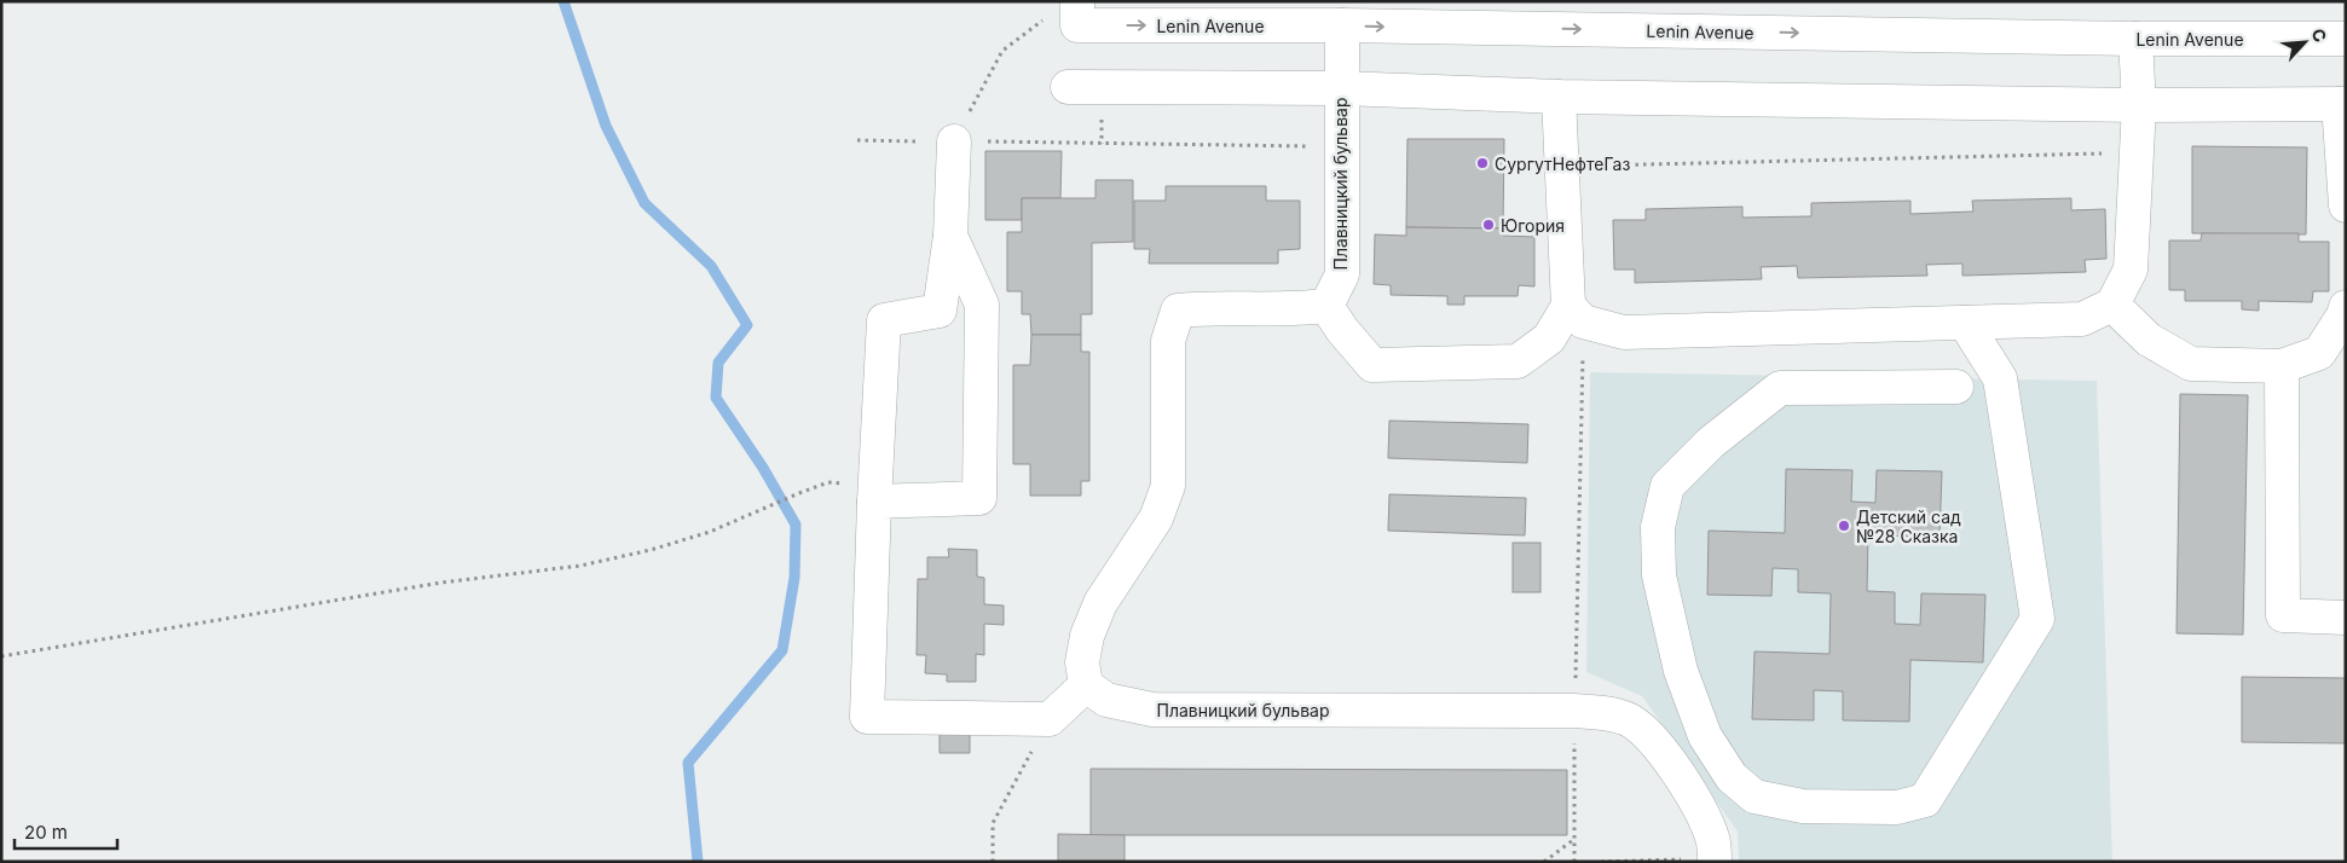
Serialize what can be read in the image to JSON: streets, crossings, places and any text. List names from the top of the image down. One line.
{"streets":{"street":["Lenin Avenue","Плавницкий бульвар"]},"crossings":[["Lenin Avenue","Плавницкий бульвар"]],"places":["СургутНефтеГаз","Югория","Детский сад №28 Сказка"],"scale_bar":"20 m","north":"top right"}
